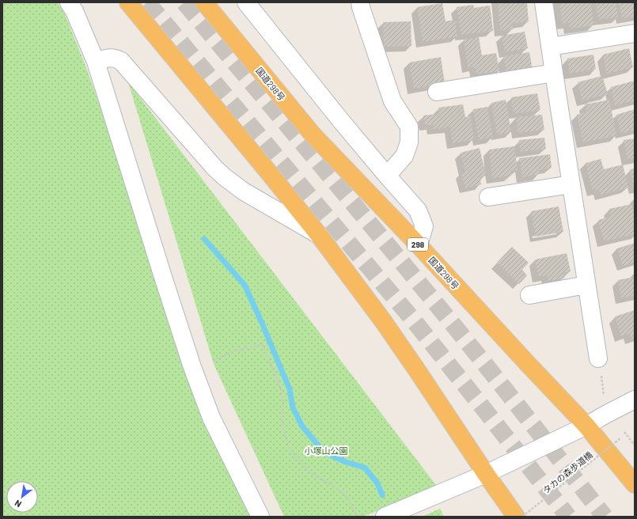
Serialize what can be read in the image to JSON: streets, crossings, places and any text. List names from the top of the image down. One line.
{"streets":{"highway":["国道298号","298"],"path":["タカの森歩道橋"]},"parks":["小塚山公園"],"north":"bottom left"}
